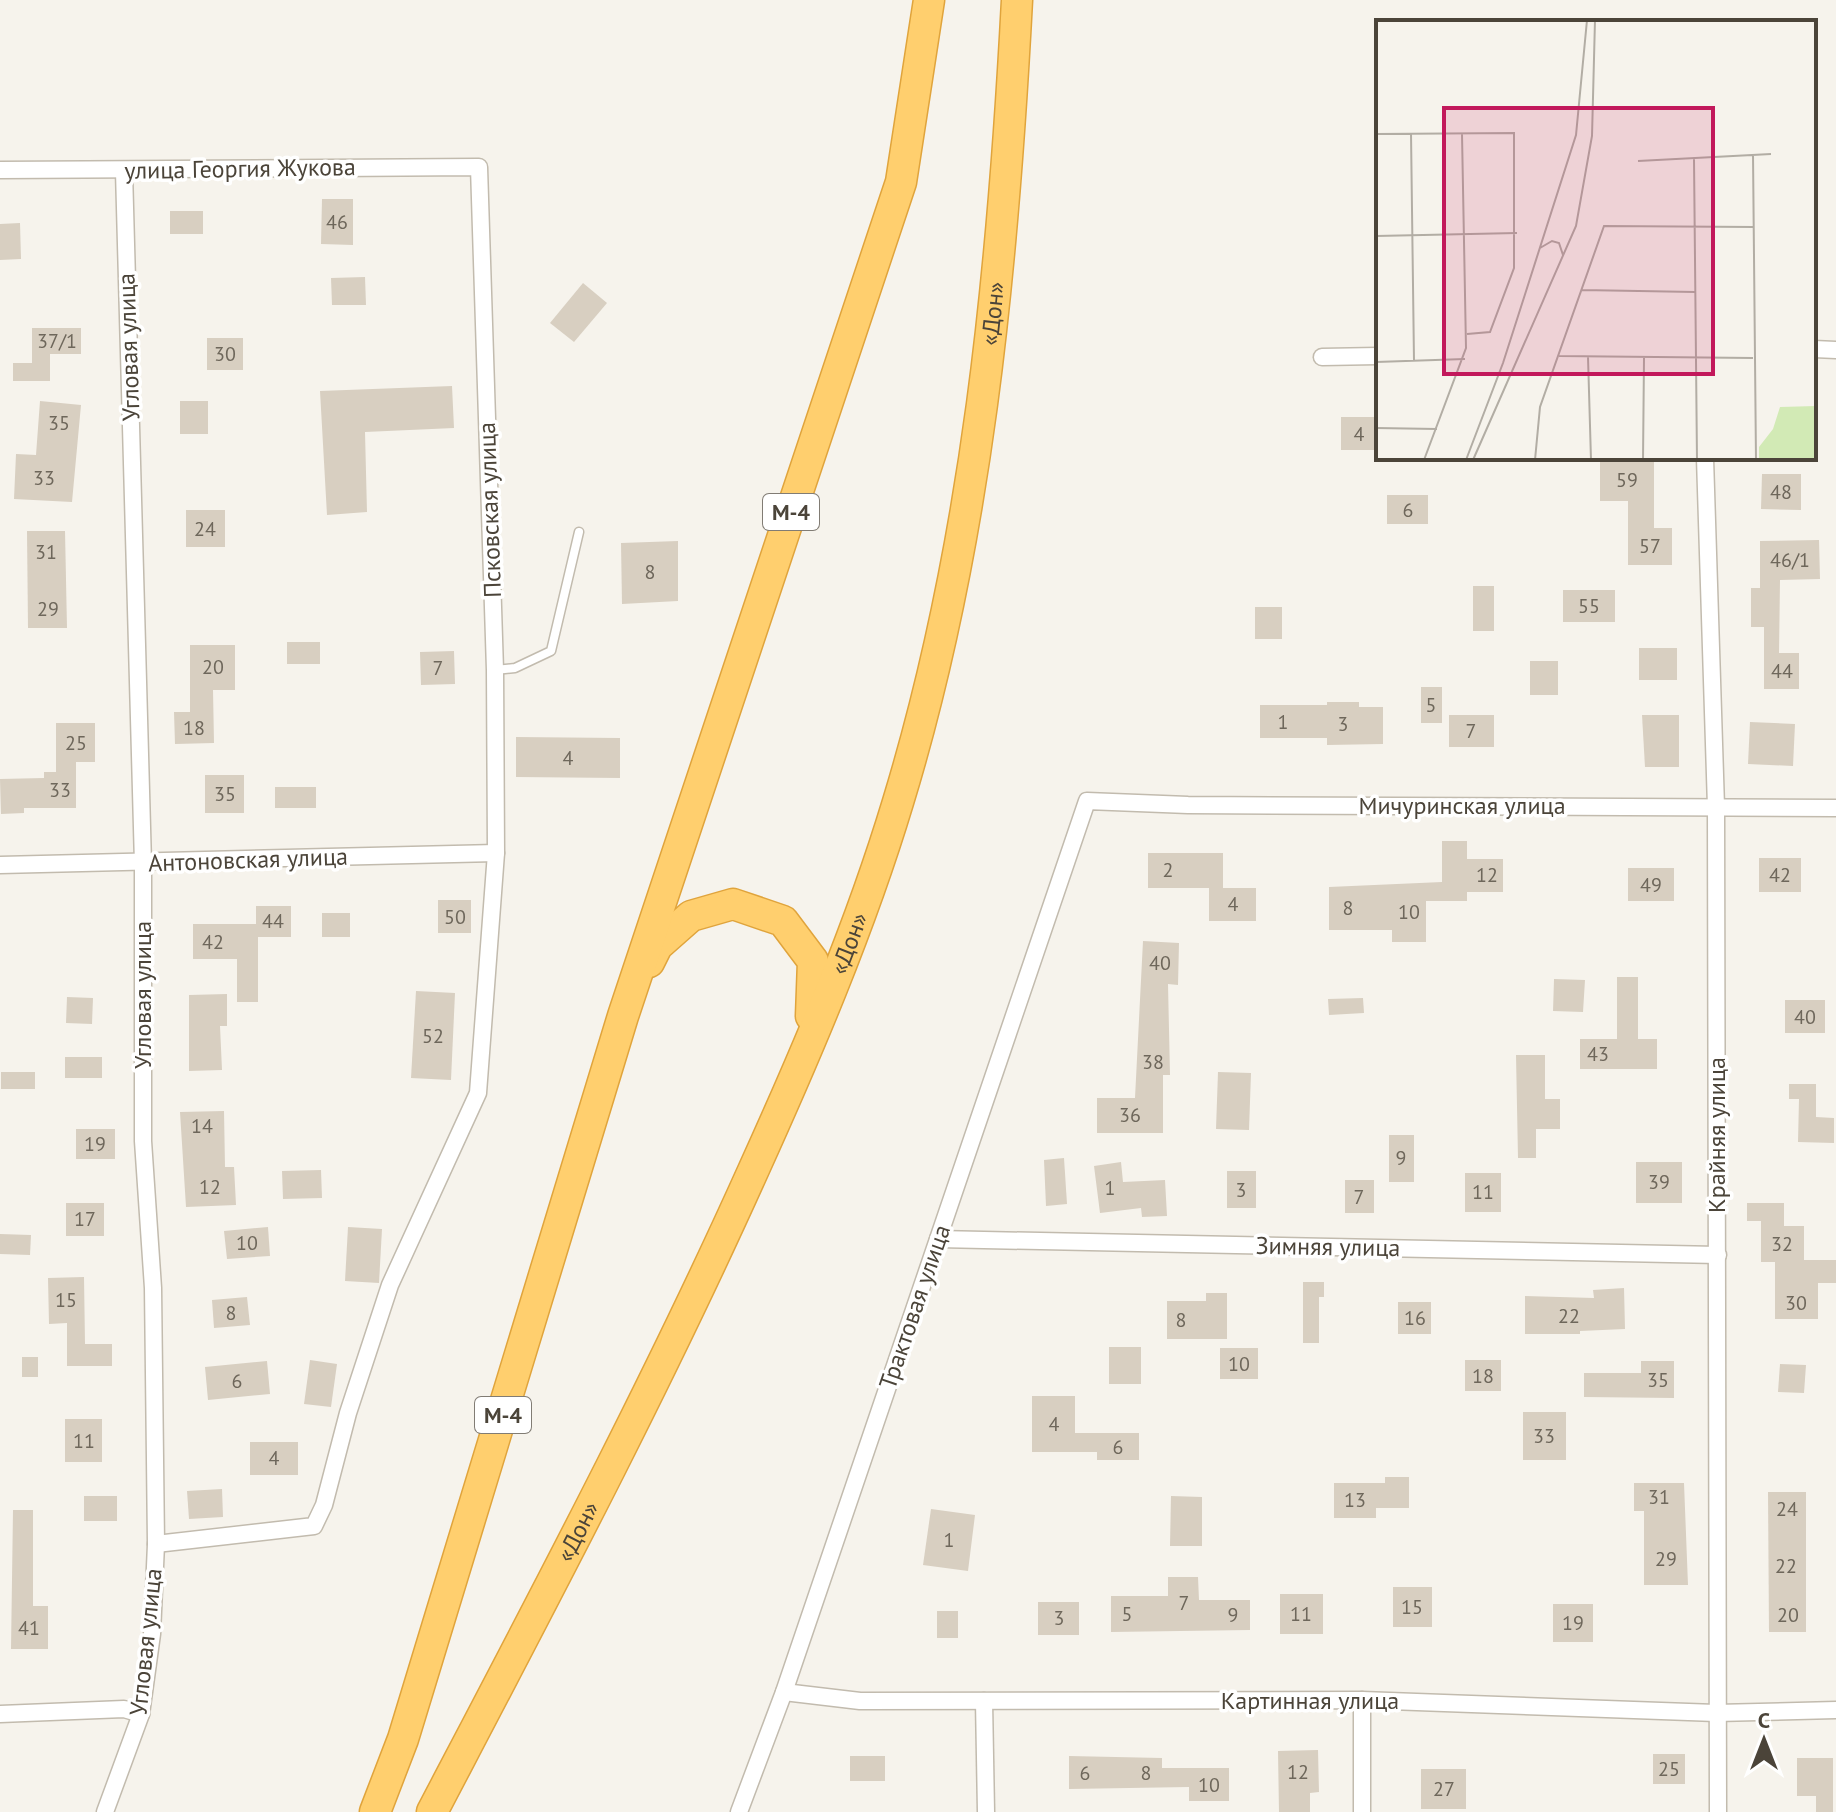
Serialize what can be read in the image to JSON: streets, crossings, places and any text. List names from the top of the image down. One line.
{"streets":{"highway":["«Дон»","М-4"],"street":["улица Георгия Жукова","Угловая улица","Псковская улица","Мичуринская улица","Антоновская улица","Крайняя улица","Зимняя улица","Трактовая улица","Картинная улица"]},"crossings":[["улица Георгия Жукова","Угловая улица"],["улица Георгия Жукова","Псковская улица"],["«Дон»","М-4"],["Угловая улица","Псковская улица"],["Угловая улица","Антоновская улица"],["Псковская улица","Антоновская улица"],["Мичуринская улица","Крайняя улица"],["Мичуринская улица","Трактовая улица"],["Крайняя улица","Зимняя улица"],["Крайняя улица","Картинная улица"],["Зимняя улица","Трактовая улица"],["Трактовая улица","Картинная улица"]],"house_numbers":["46","37/1","30","35","4","33","59","48","6","24","57","31","46/1","8","55","29","20","7","44","5","1","3","18","7","25","4","33","35","2","12","42","49","4","8","10","50","44","42","40","40","52","43","38","36","14","19","9","39","12","1","3","11","7","17","10","32","15","30","8","22","16","8","10","18","35","6","4","33","11","6","4","31","13","24","1","29","22","7","15","5","11","9","20","3","19","41","25","12","6","8","10","27"],"north":"top"}
